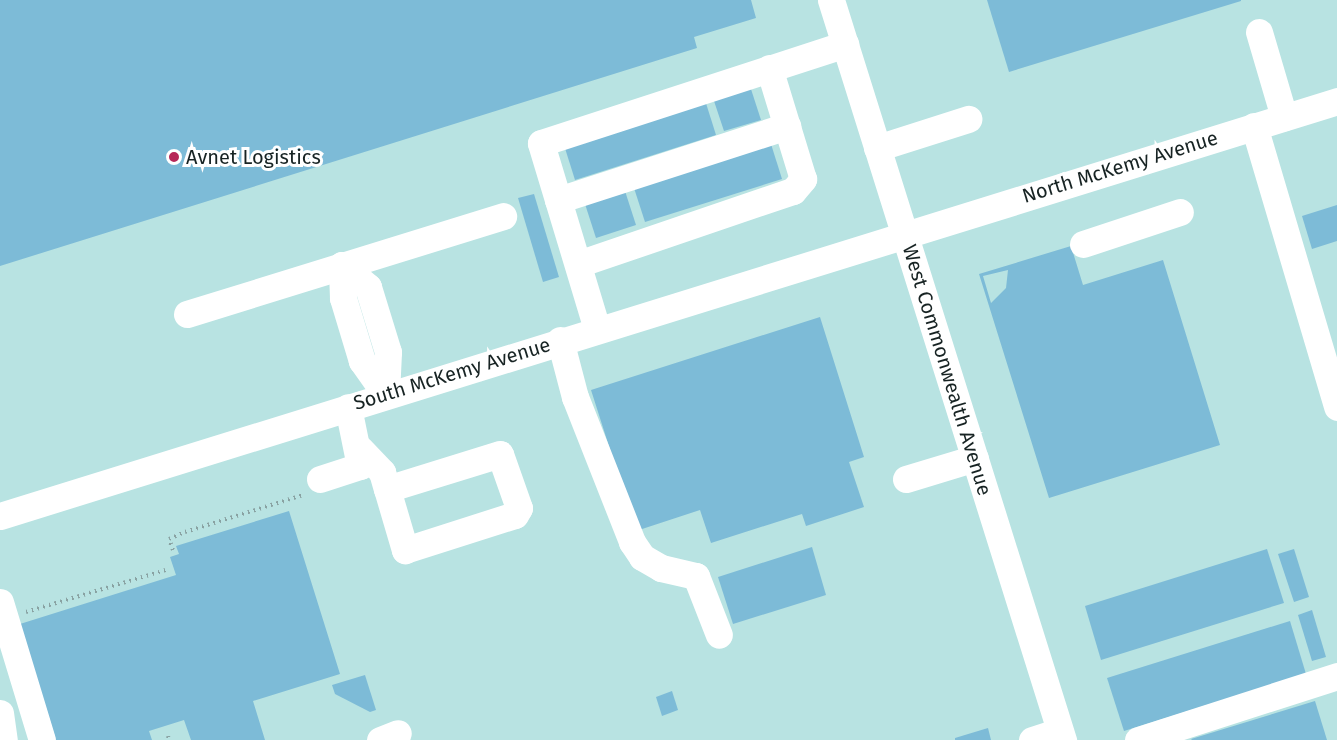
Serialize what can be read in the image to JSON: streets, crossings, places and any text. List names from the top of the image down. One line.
{"streets":{"street":["North McKemy Avenue","West Commonwealth Avenue","South McKemy Avenue"]},"crossings":[["North McKemy Avenue","West Commonwealth Avenue"],["North McKemy Avenue","South McKemy Avenue"],["West Commonwealth Avenue","South McKemy Avenue"]],"places":["Avnet Logistics"]}
